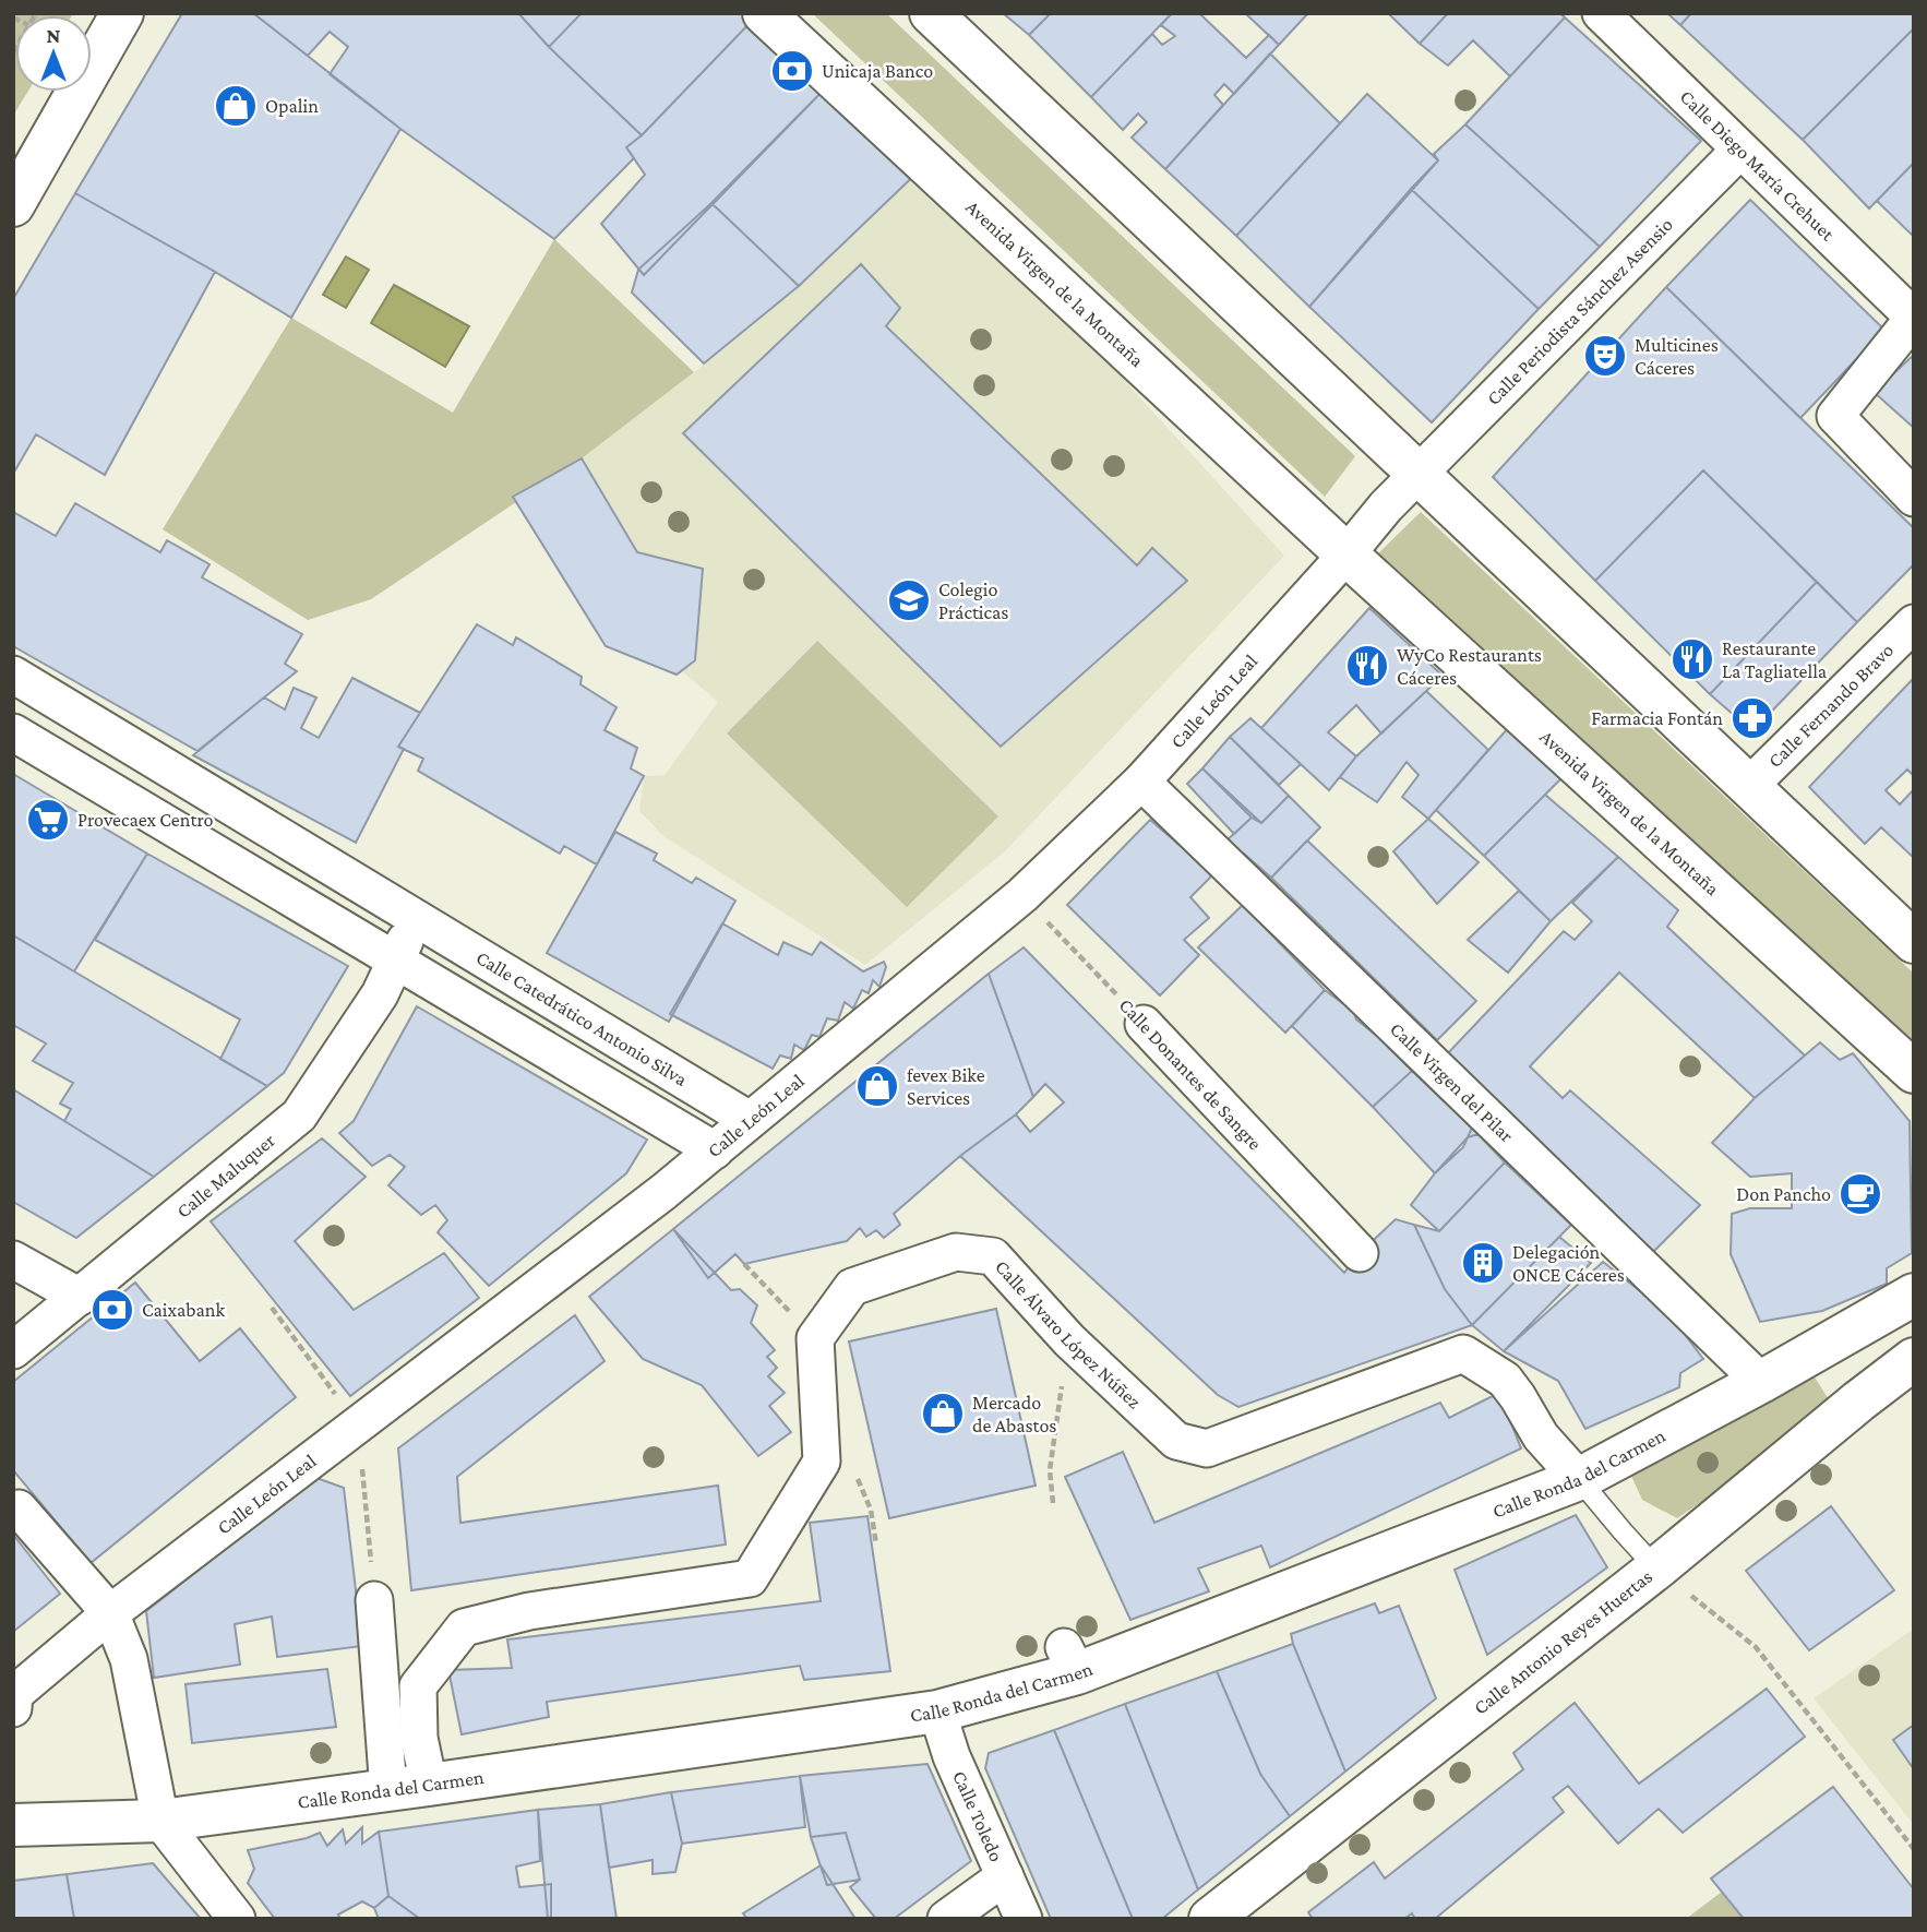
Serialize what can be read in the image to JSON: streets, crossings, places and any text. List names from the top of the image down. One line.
{"streets":{"main road":["Avenida Virgen de la Montaña","Calle Ronda del Carmen","Calle Antonio Reyes Huertas"],"street":["Calle Diego María Crehuet","Calle Periodista Sánchez Asensio","Calle León Leal","Calle Fernando Bravo","Calle Catedrático Antonio Silva","Calle Donantes de Sangre","Calle Virgen del Pilar","Calle Maluquer","Calle Álvaro López Núñez","Calle Toledo"]},"crossings":[["Calle Diego María Crehuet","Calle Periodista Sánchez Asensio"],["Avenida Virgen de la Montaña","Calle León Leal"],["Calle León Leal","Calle Catedrático Antonio Silva"],["Calle León Leal","Calle Donantes de Sangre"],["Calle León Leal","Calle Virgen del Pilar"],["Calle Virgen del Pilar","Calle Ronda del Carmen"],["Calle Álvaro López Núñez","Calle Ronda del Carmen"],["Calle Ronda del Carmen","Calle Toledo"]],"places":{"bank":["Unicaja Banco","Caixabank"],"shop":["Opalin","fevex Bike Services","Mercado de Abastos"],"theatre":["Multicines Cáceres"],"school or university":["Colegio Prácticas"],"restaurant":["Restaurante La Tagliatella","WyCo Restaurants Cáceres"],"pharmacy":["Farmacia Fontán"],"supermarket":["Provecaex Centro"],"cafe":["Don Pancho"],"building":["Delegación ONCE Cáceres"]},"north":"top"}
